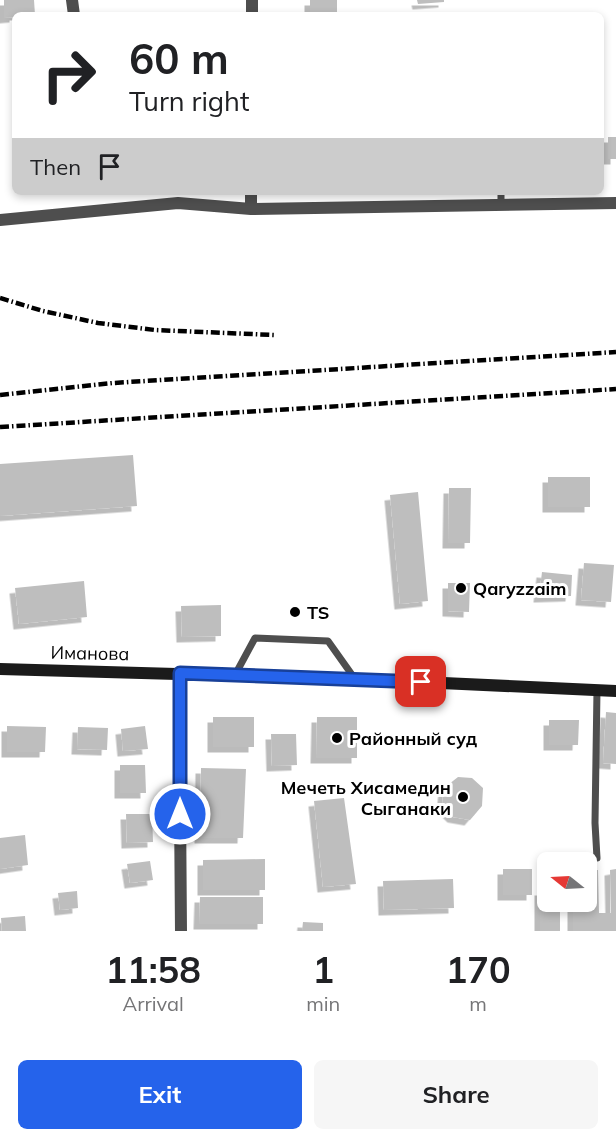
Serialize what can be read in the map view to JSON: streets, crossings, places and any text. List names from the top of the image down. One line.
{"streets":{"main road":["Иманова"]},"places":["Qaryzzaim","TS","Районный суд","Мечеть Хисамедин Сыганаки"],"north":"left","page":{"turn":["60 m","Turn right"],"then":"Then","eta":["11:58","Arrival","1","min","170","m"],"buttons":["Exit","Share"]}}
